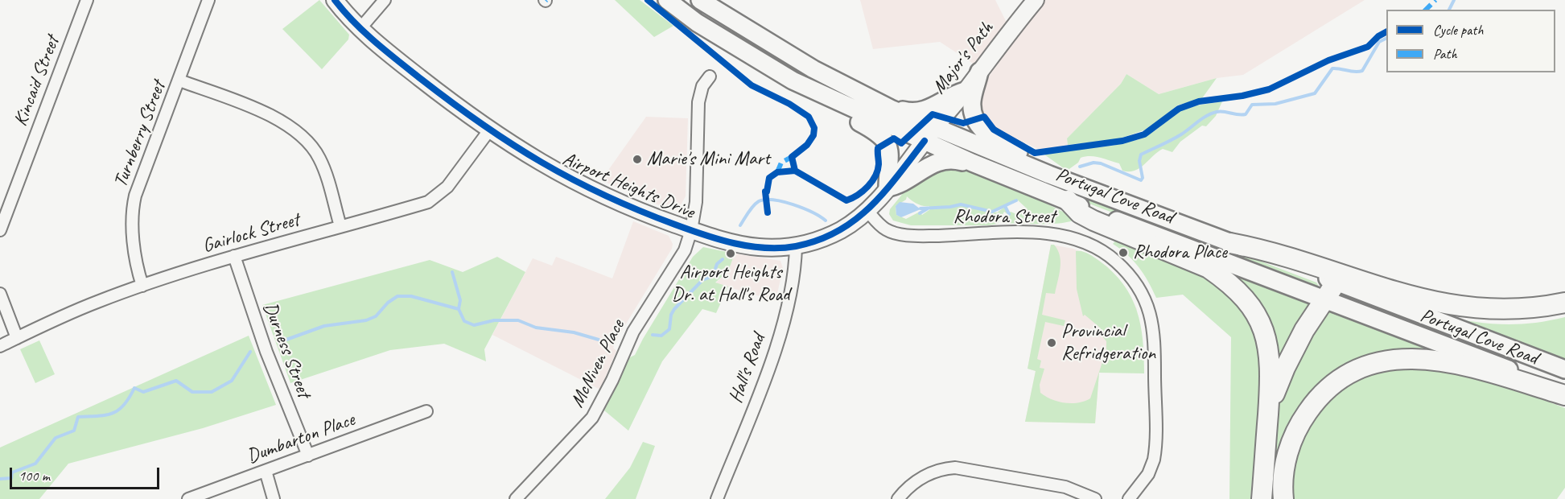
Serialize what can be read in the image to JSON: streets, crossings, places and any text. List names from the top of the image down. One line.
{"streets":{"main road":["Portugal Cove Road"],"street":["Major's Path","Kincaid Street","Turnberry Street","Airport Heights Drive","Rhodora Street","Gairlock Street","Durness Street","McNiven Place","Hall's Road","Dumbarton Place"]},"crossings":[["Major's Path","Airport Heights Drive"],["Major's Path","Portugal Cove Road"],["Turnberry Street","Gairlock Street"],["Airport Heights Drive","Portugal Cove Road"],["Airport Heights Drive","Rhodora Street"],["Airport Heights Drive","Gairlock Street"],["Airport Heights Drive","McNiven Place"],["Airport Heights Drive","Hall's Road"],["Gairlock Street","Durness Street"],["Durness Street","Dumbarton Place"]],"places":["Marie's Mini Mart","Rhodora Place","Airport Heights Dr. at Hall's Road","Provincial Refridgeration"],"legend":["Cycle path","Path"],"scale_bar":"100 m"}
